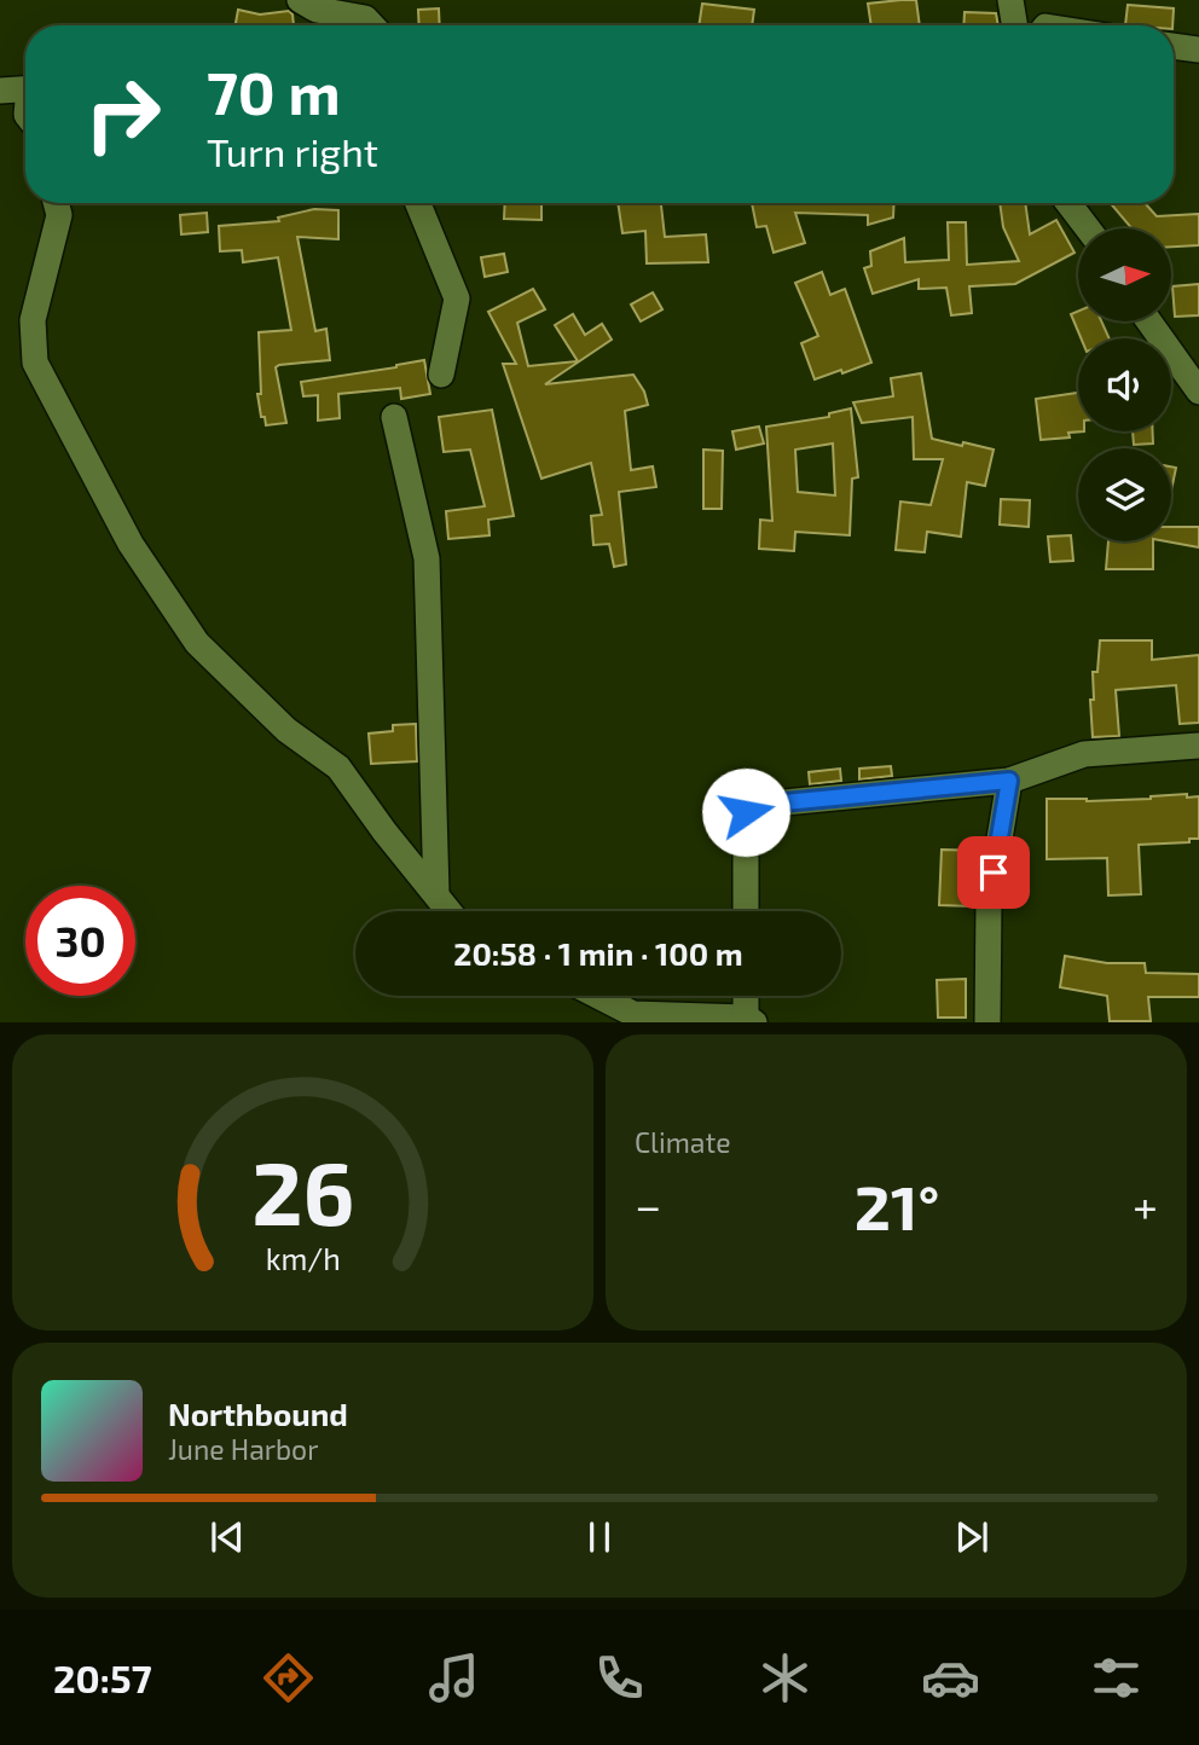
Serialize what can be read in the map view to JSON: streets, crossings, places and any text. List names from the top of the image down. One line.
{"north":"right","page":{"turn":["70 m","Turn right"],"limit":"30","trip":"20:58 · 1 min · 100 m","tile":"Climate","heat":["−","21°","+"],"song":["Northbound","June Harbor"],"tabs":"20:57","gauge":["26","km/h"]}}
